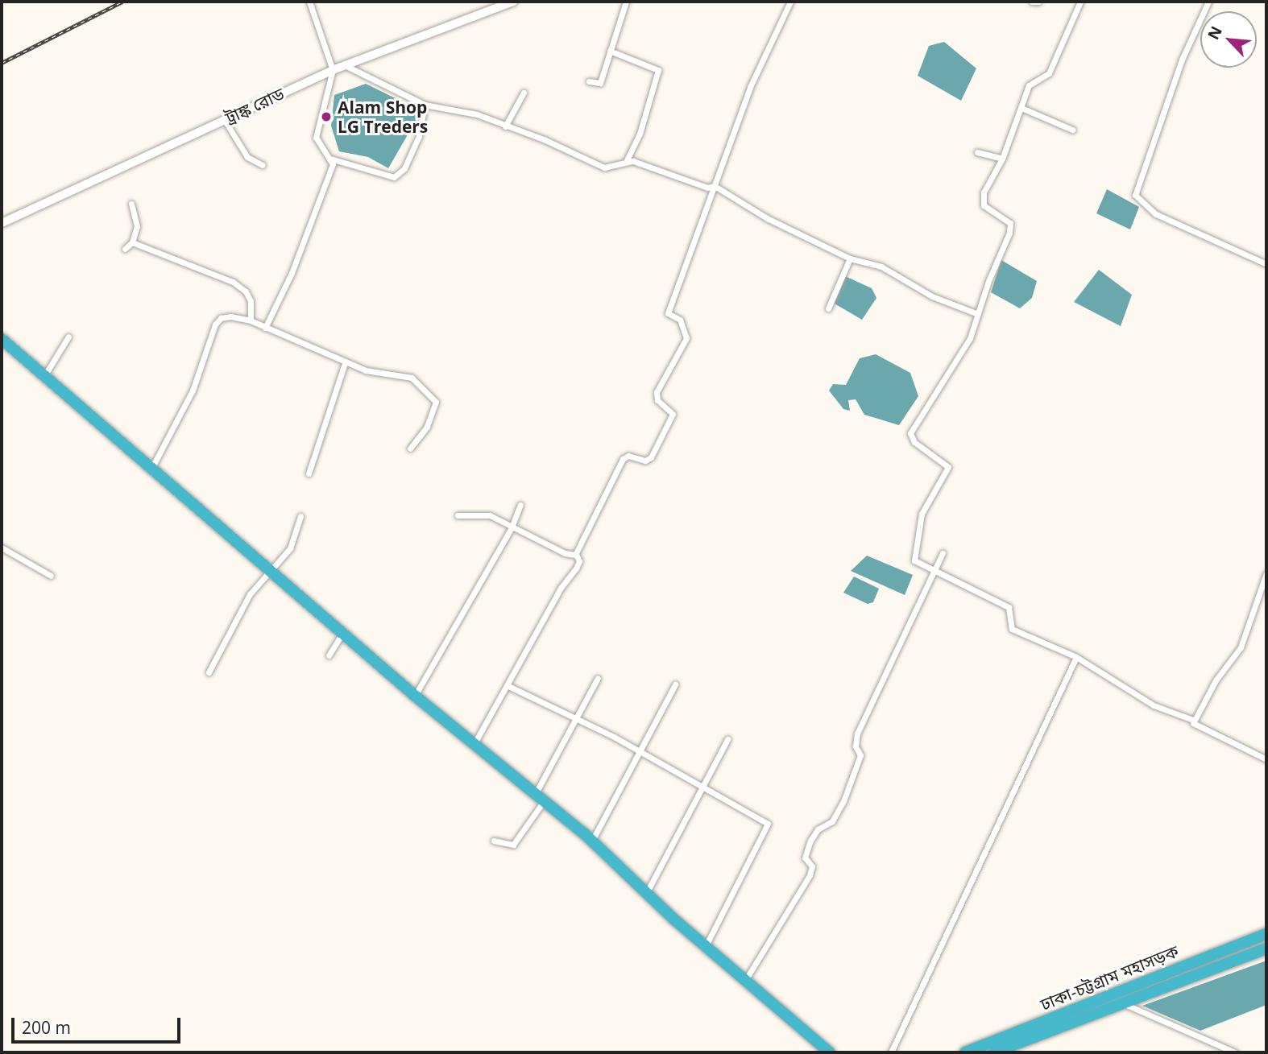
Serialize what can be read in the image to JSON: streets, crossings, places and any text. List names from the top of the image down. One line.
{"streets":{"highway":["ঢাকা-চট্টগ্রাম মহাসড়ক"],"main road":["ট্রাঙ্ক রোড"]},"places":["Alam Shop LG Treders"],"scale_bar":"200 m","north":"top left"}
